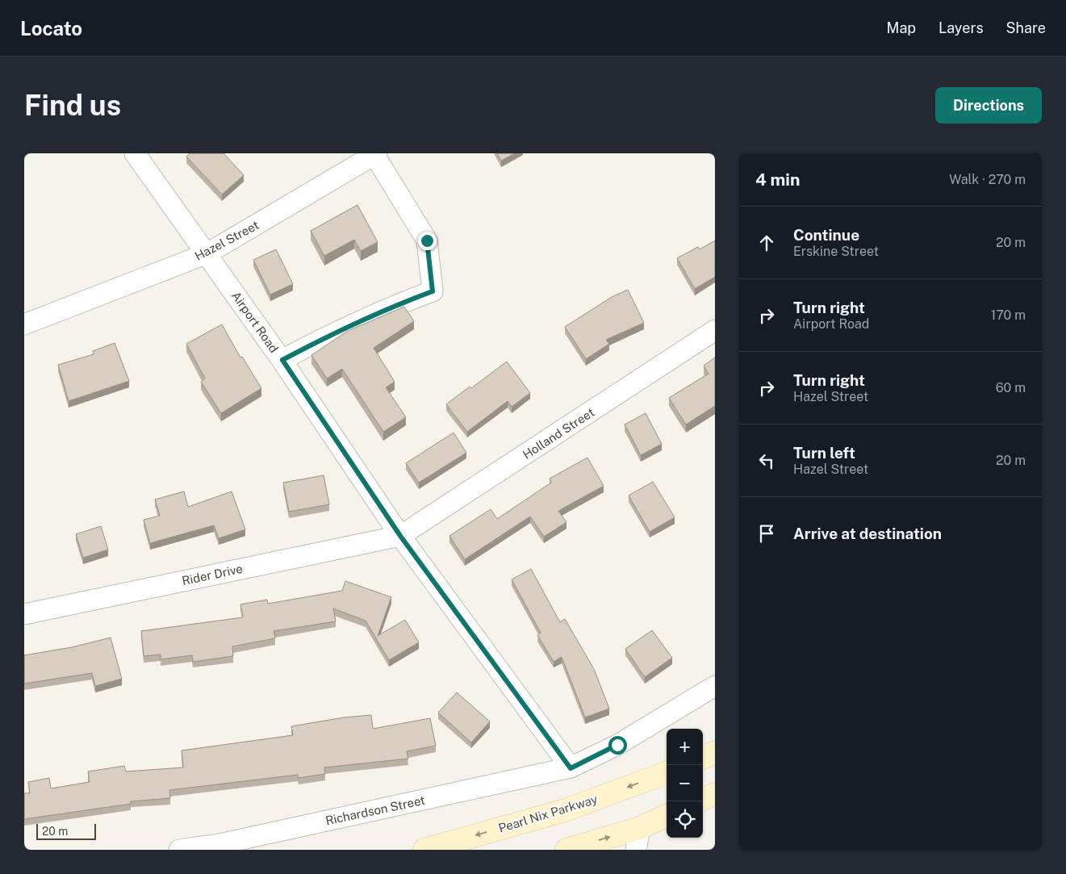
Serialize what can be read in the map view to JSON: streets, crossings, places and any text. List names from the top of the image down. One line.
{"streets":{"main road":["Pearl Nix Parkway"],"street":["Hazel Street","Airport Road","Holland Street","Rider Drive","Richardson Street"]},"crossings":[["Hazel Street","Airport Road"],["Airport Road","Holland Street"],["Airport Road","Rider Drive"],["Airport Road","Richardson Street"],["Holland Street","Rider Drive"]],"scale_bar":"20 m","page":{"header":"Locato","nav":["Map","Layers","Share"],"buttons":"Directions","title":"Find us","heading":["4 min","Walk · 270 m"],"list":[["Continue","Erskine Street","20 m"],["Turn right","Airport Road","170 m"],["Turn right","Hazel Street","60 m"],["Turn left","Hazel Street","20 m"],"Arrive at destination"],"map_buttons":["+","−"],"scale":"20 m"}}
